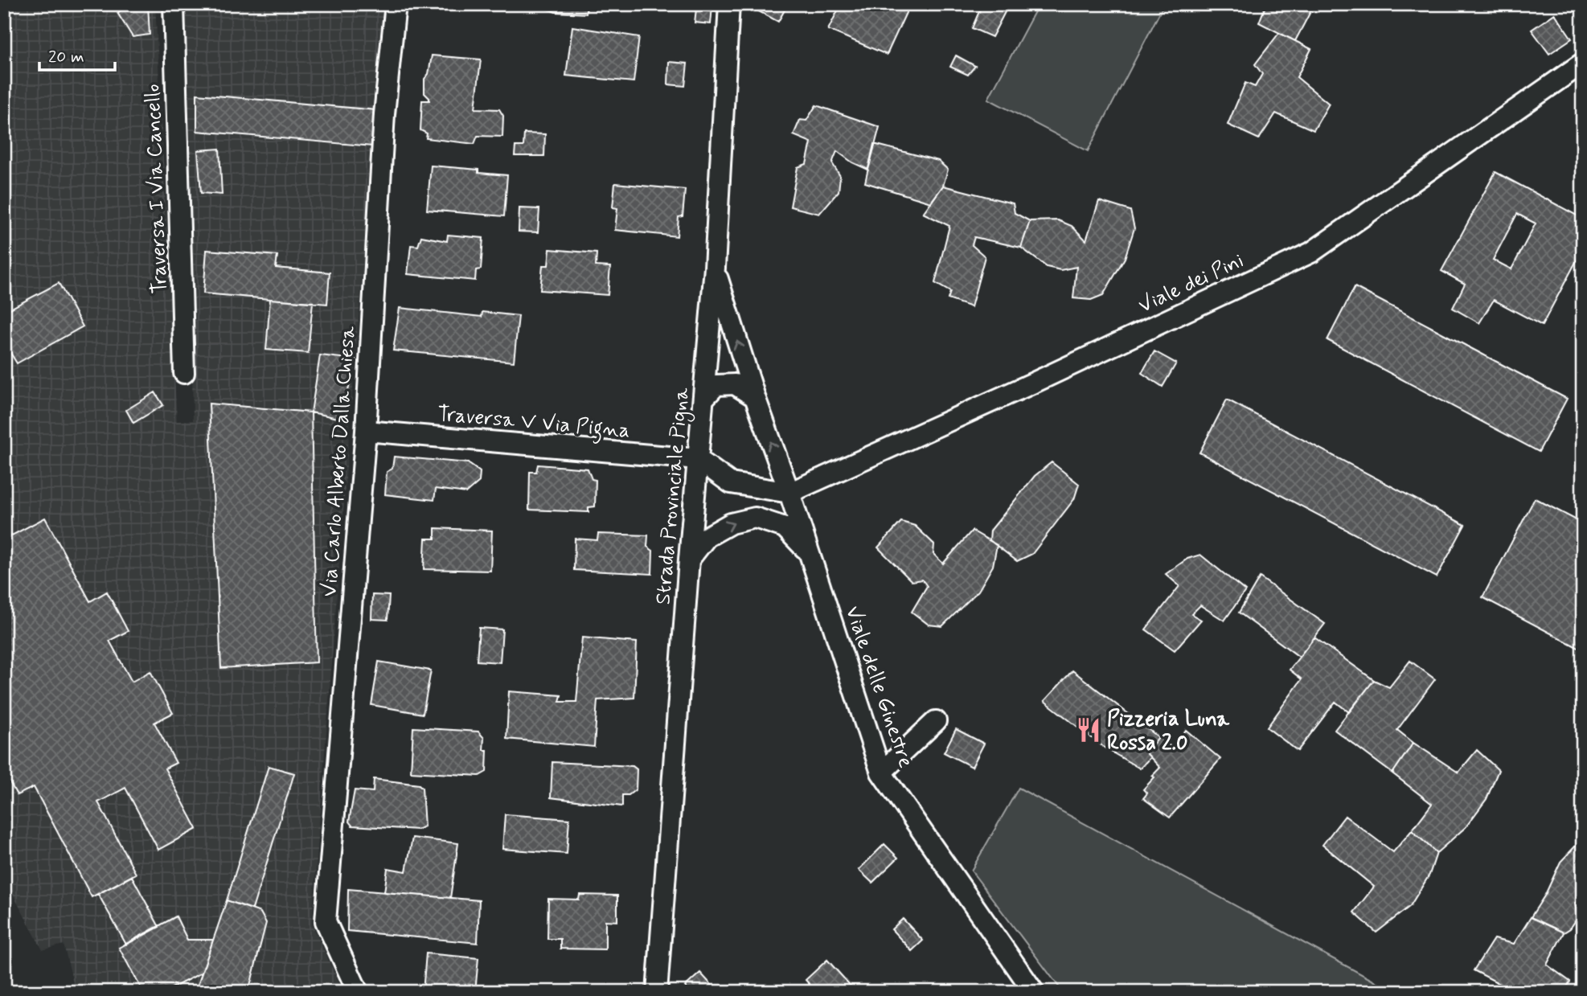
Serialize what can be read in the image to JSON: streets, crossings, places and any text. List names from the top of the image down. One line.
{"streets":{"street":["Traversa I Via Cancello","Viale dei Pini","Traversa V Via Pigna","Via Carlo Alberto Dalla Chiesa","Strada Provinciale Pigna","Viale delle Ginestre"]},"crossings":[["Viale dei Pini","Viale delle Ginestre"],["Traversa V Via Pigna","Via Carlo Alberto Dalla Chiesa"],["Traversa V Via Pigna","Strada Provinciale Pigna"],["Strada Provinciale Pigna","Viale delle Ginestre"]],"places":{"restaurant":["Pizzeria Luna Rossa 2.0"]},"scale_bar":"20 m"}
